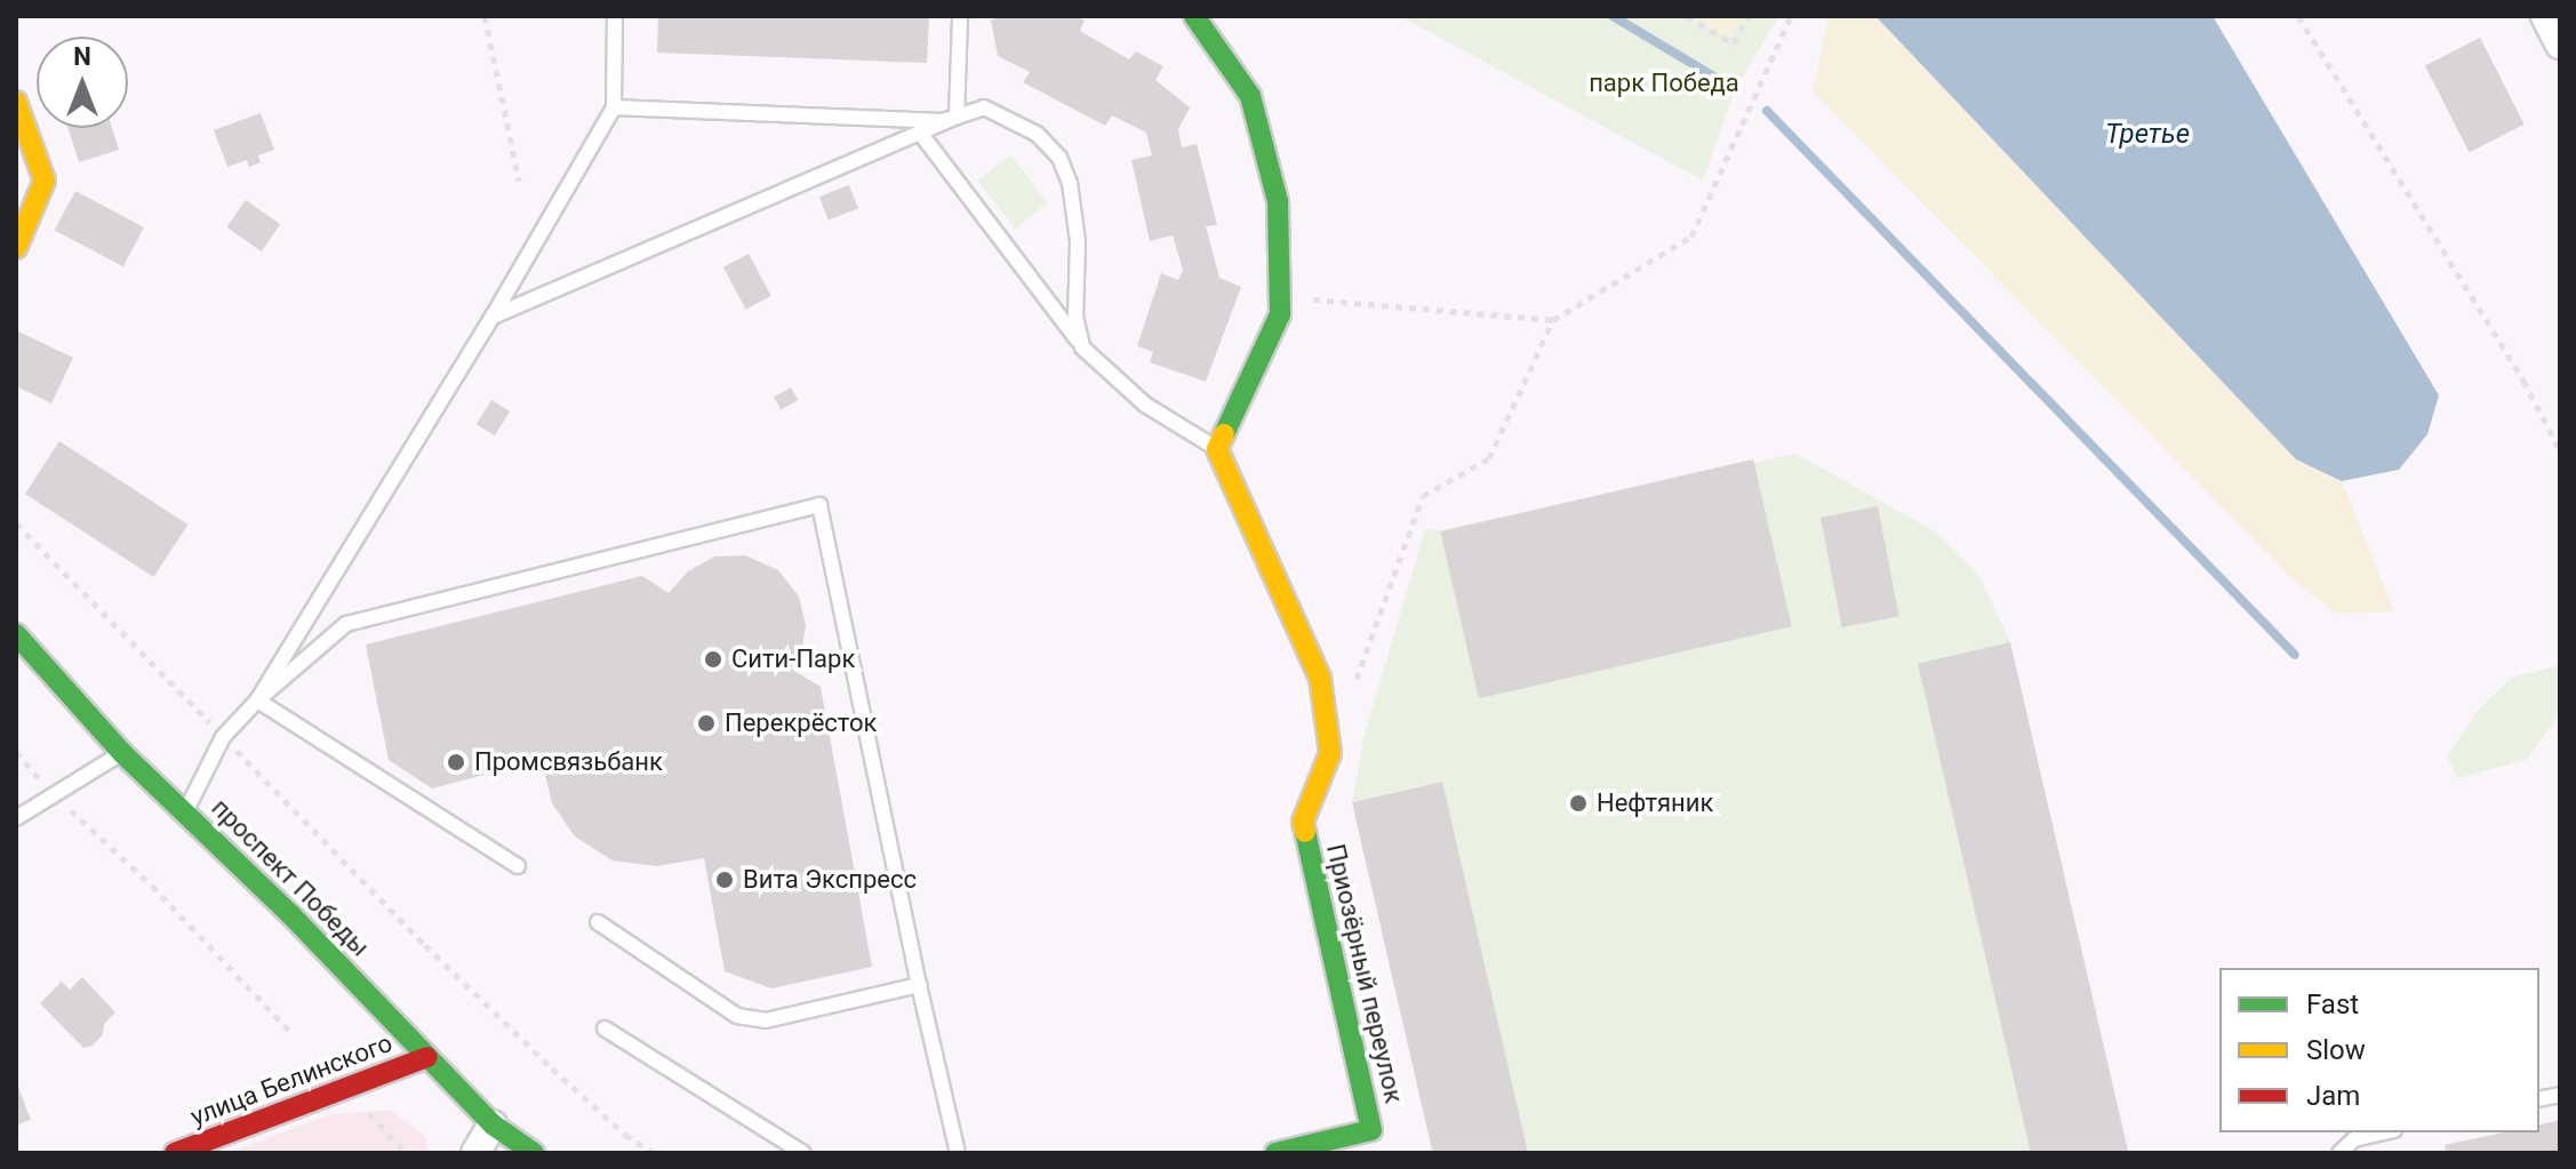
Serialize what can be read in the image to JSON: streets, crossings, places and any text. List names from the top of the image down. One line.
{"streets":{"street":["проспект Победы","Приозёрный переулок","улица Белинского"]},"crossings":[["проспект Победы","улица Белинского"]],"water":["Третье"],"parks":["парк Победa"],"places":["Сити-Парк","Перекрёсток","Промсвязьбанк","Нефтяник","Вита Экспресс"],"legend":["Fast","Slow","Jam"],"north":"top"}
